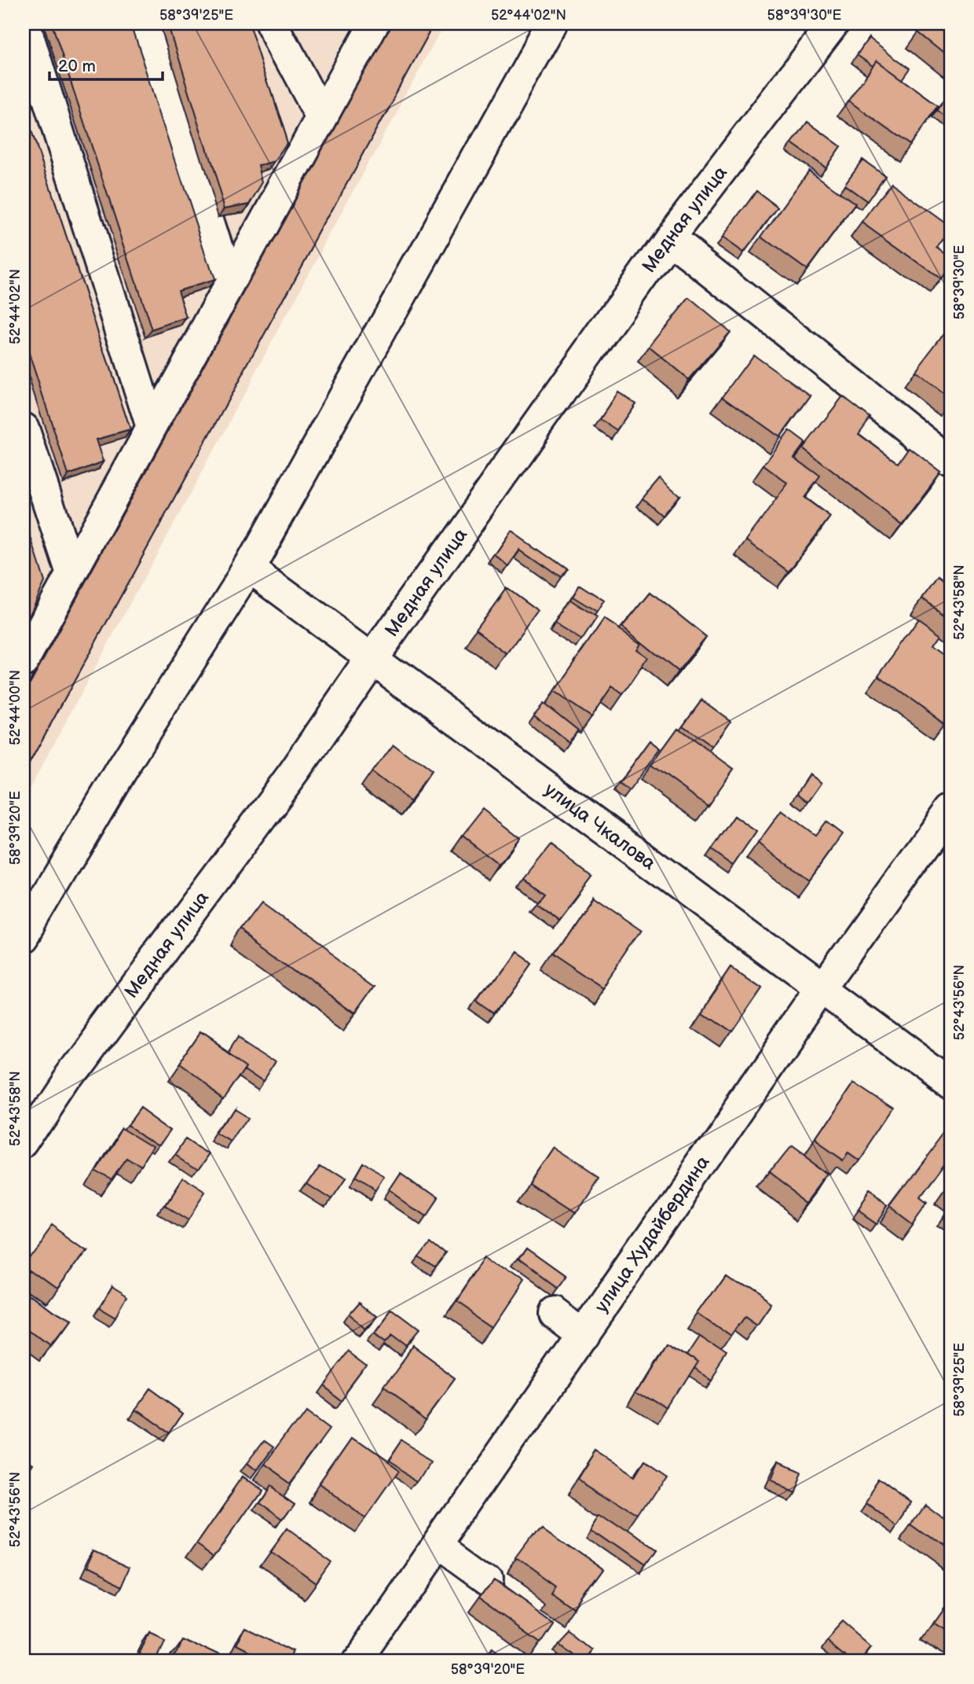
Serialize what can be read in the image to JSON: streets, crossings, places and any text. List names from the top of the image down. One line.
{"streets":{"street":["Медная улица","улица Чкалова","улица Худайбердина"]},"crossings":[["Медная улица","улица Чкалова"],["улица Чкалова","улица Худайбердина"]],"scale_bar":"20 m","coordinates":["58°39'25\"E","52°44'02\"N","58°39'30\"E","52°43'58\"N","52°44'00\"N","58°39'20\"E","52°43'56\"N"]}
